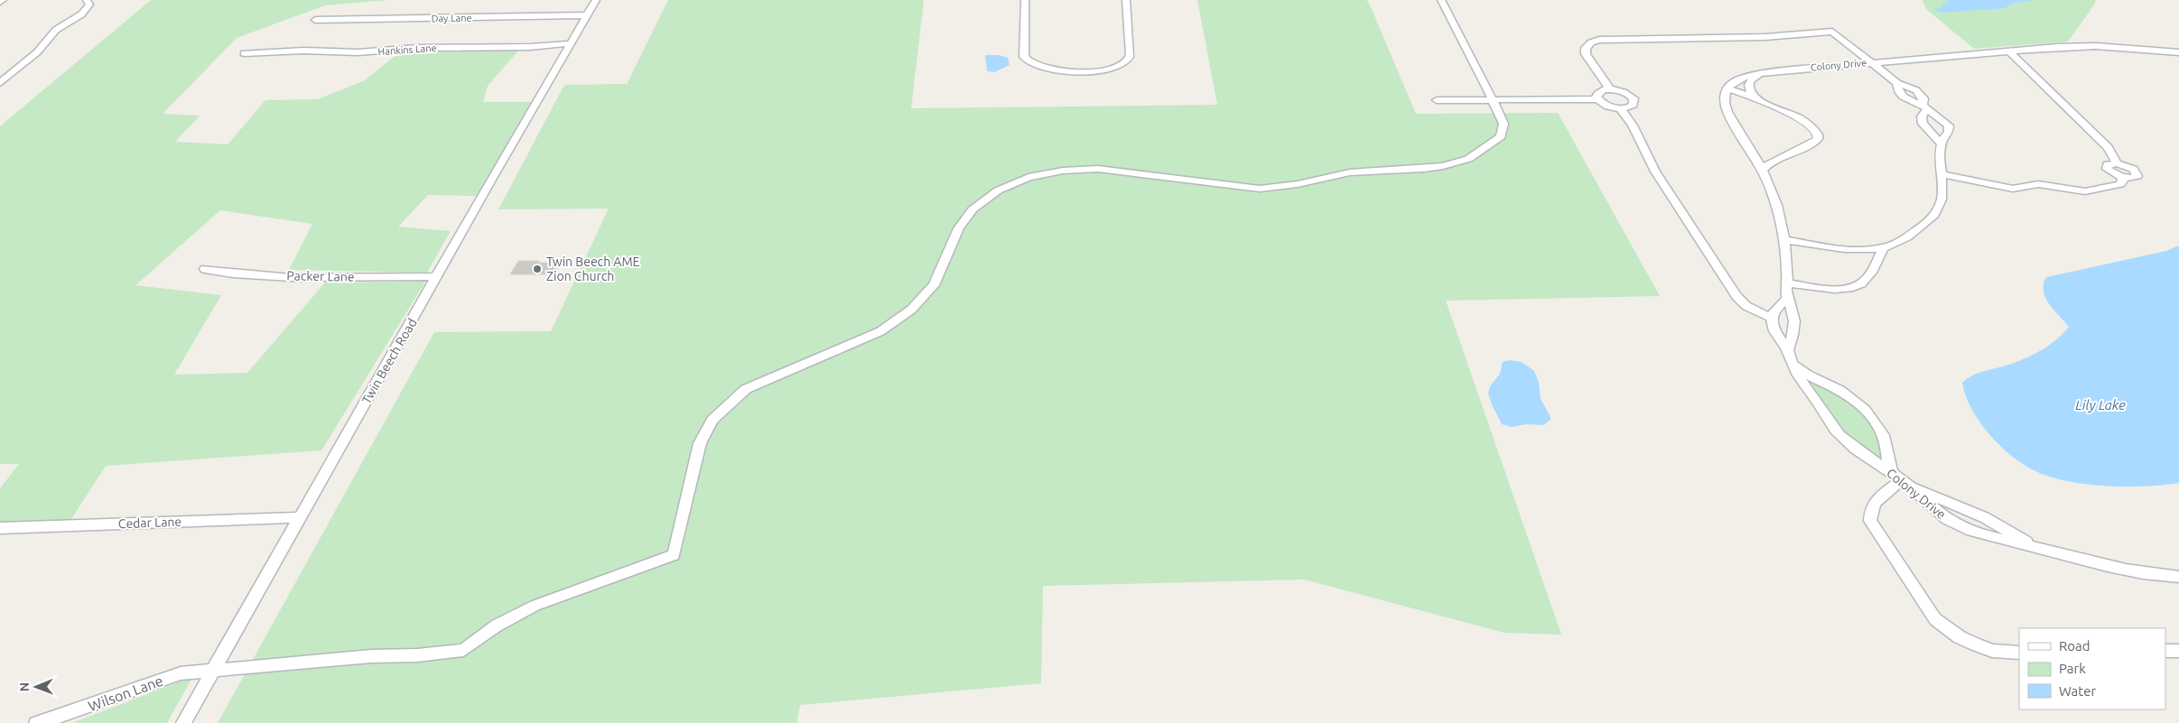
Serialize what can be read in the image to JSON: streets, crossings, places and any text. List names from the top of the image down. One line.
{"streets":{"street":["Day Lane","Hankins Lane","Colony Drive","Packer Lane","Twin Beech Road","Cedar Lane","Wilson Lane"]},"crossings":[["Day Lane","Twin Beech Road"],["Hankins Lane","Twin Beech Road"],["Packer Lane","Twin Beech Road"],["Twin Beech Road","Cedar Lane"],["Twin Beech Road","Wilson Lane"]],"water":["Lily Lake"],"places":["Twin Beech AME Zion Church"],"legend":["Road","Park","Water"],"north":"left"}
